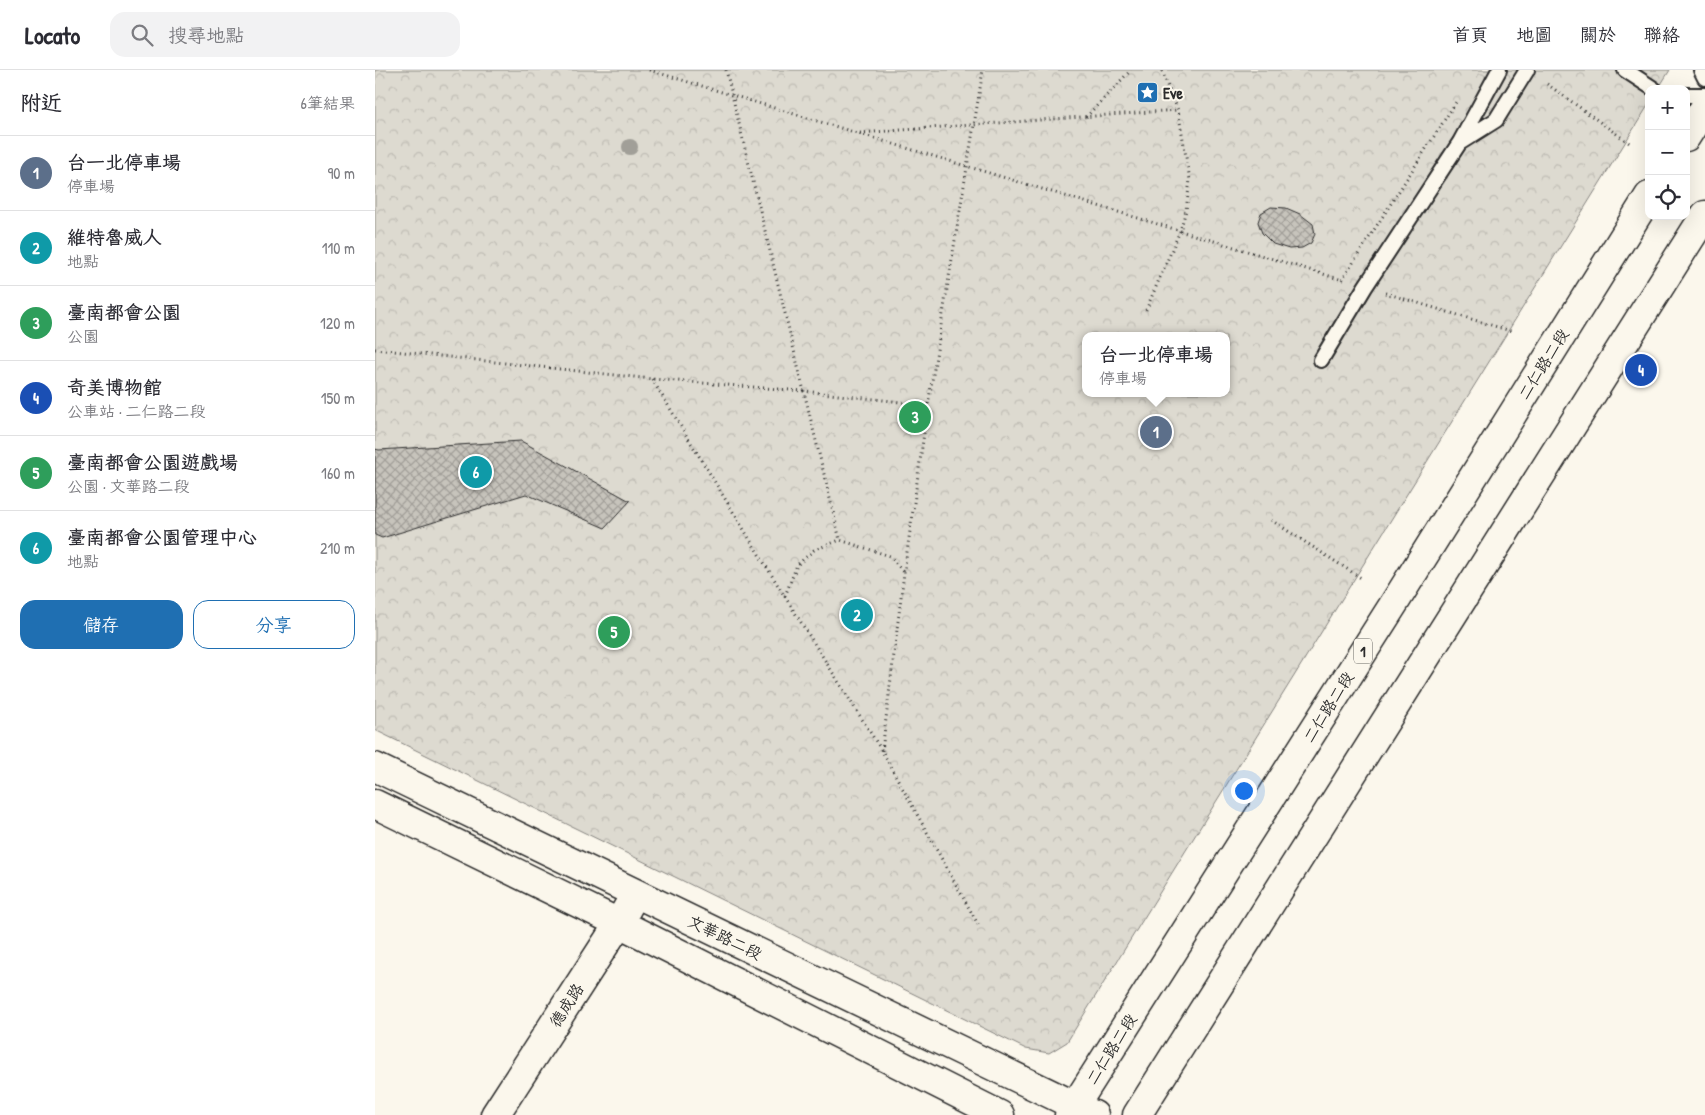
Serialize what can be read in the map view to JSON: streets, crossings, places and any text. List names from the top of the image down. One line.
{"streets":{"main road":["二仁路二段","1","文華路二段","德成路"]},"crossings":[["二仁路二段","文華路二段"],["文華路二段","德成路"]],"places":{"place":["Eve"]},"page":{"header":"Locato","search":"搜尋地點","nav":["首頁","地圖","關於","聯絡"],"heading":["附近","6筆結果"],"map_buttons":["+","−"],"list":[{"mark":"1","name":"台一北停車場","note":"停車場","value":"90 m"},{"mark":"2","name":"維特魯威人","note":"地點","value":"110 m"},{"mark":"3","name":"臺南都會公園","note":"公園","value":"120 m"},{"mark":"4","name":"奇美博物館","note":"公車站 · 二仁路二段","value":"150 m"},{"mark":"5","name":"臺南都會公園遊戲場","note":"公園 · 文華路二段","value":"160 m"},{"mark":"6","name":"臺南都會公園管理中心","note":"地點","value":"210 m"}],"popup":["台一北停車場","停車場"],"pins":["4","3","1","6","2","5"],"buttons":["儲存","分享"]}}
